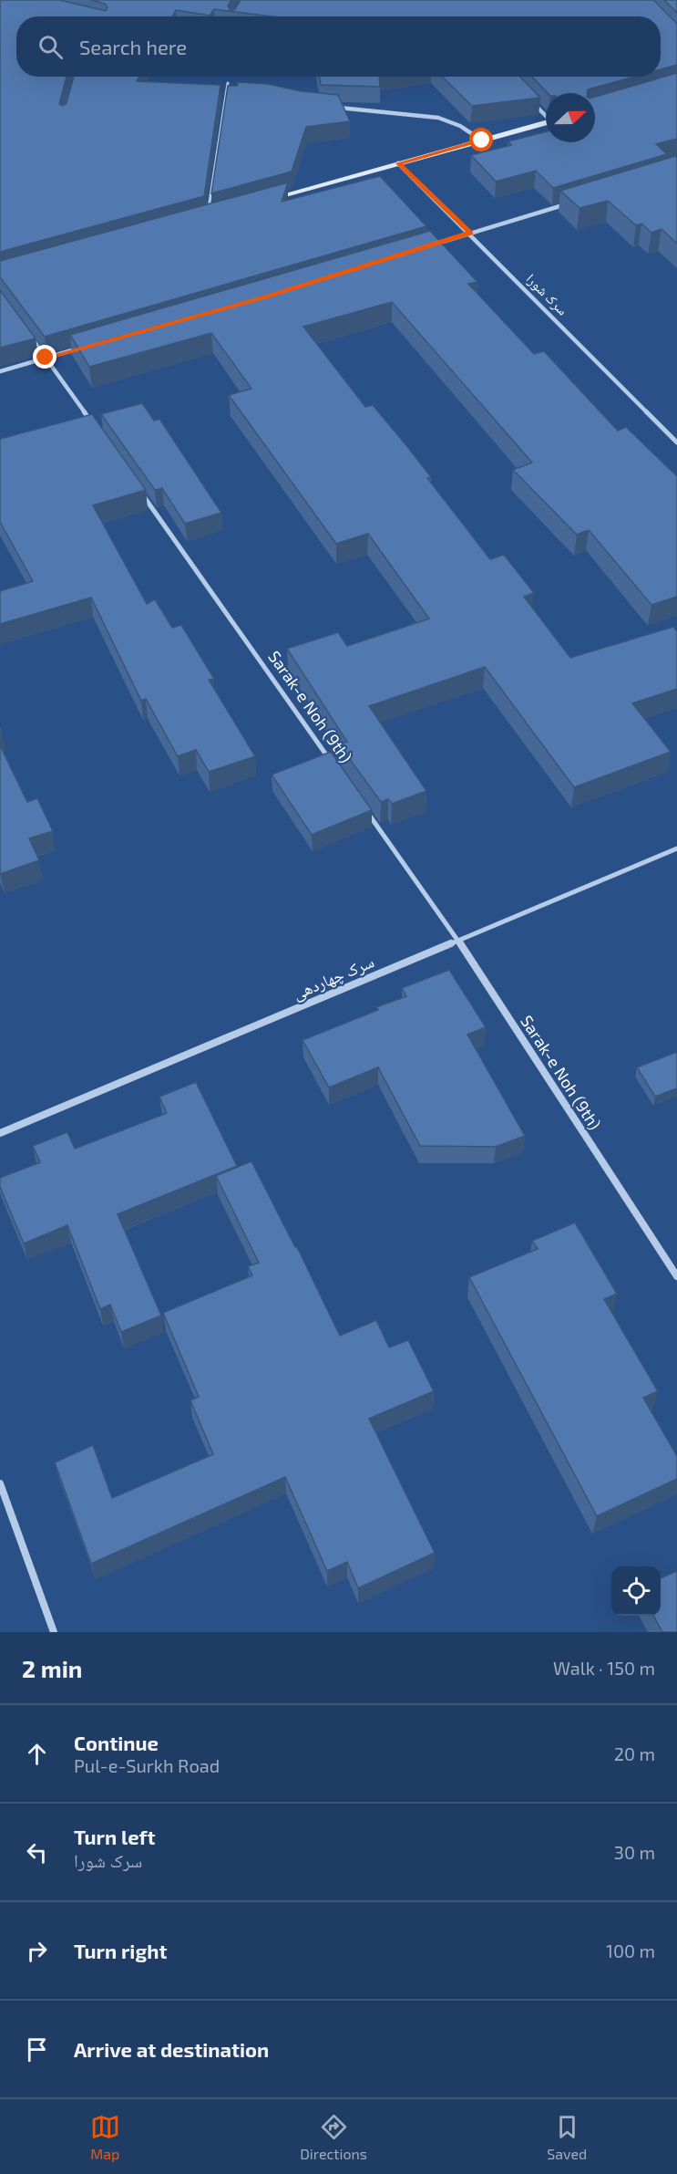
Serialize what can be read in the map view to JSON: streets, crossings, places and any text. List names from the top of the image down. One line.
{"streets":{"street":["سرک شورا","Sarak-e Noh (9th)","سرک چهاردهی"]},"crossings":[["Sarak-e Noh (9th)","سرک چهاردهی"]],"north":"right","page":{"search":"Search here","heading":["2 min","Walk · 150 m"],"list":[["Continue","Pul-e-Surkh Road","20 m"],["Turn left","سرک شورا","30 m"],["Turn right","100 m"],"Arrive at destination"],"nav":["Map","Directions","Saved"]}}
